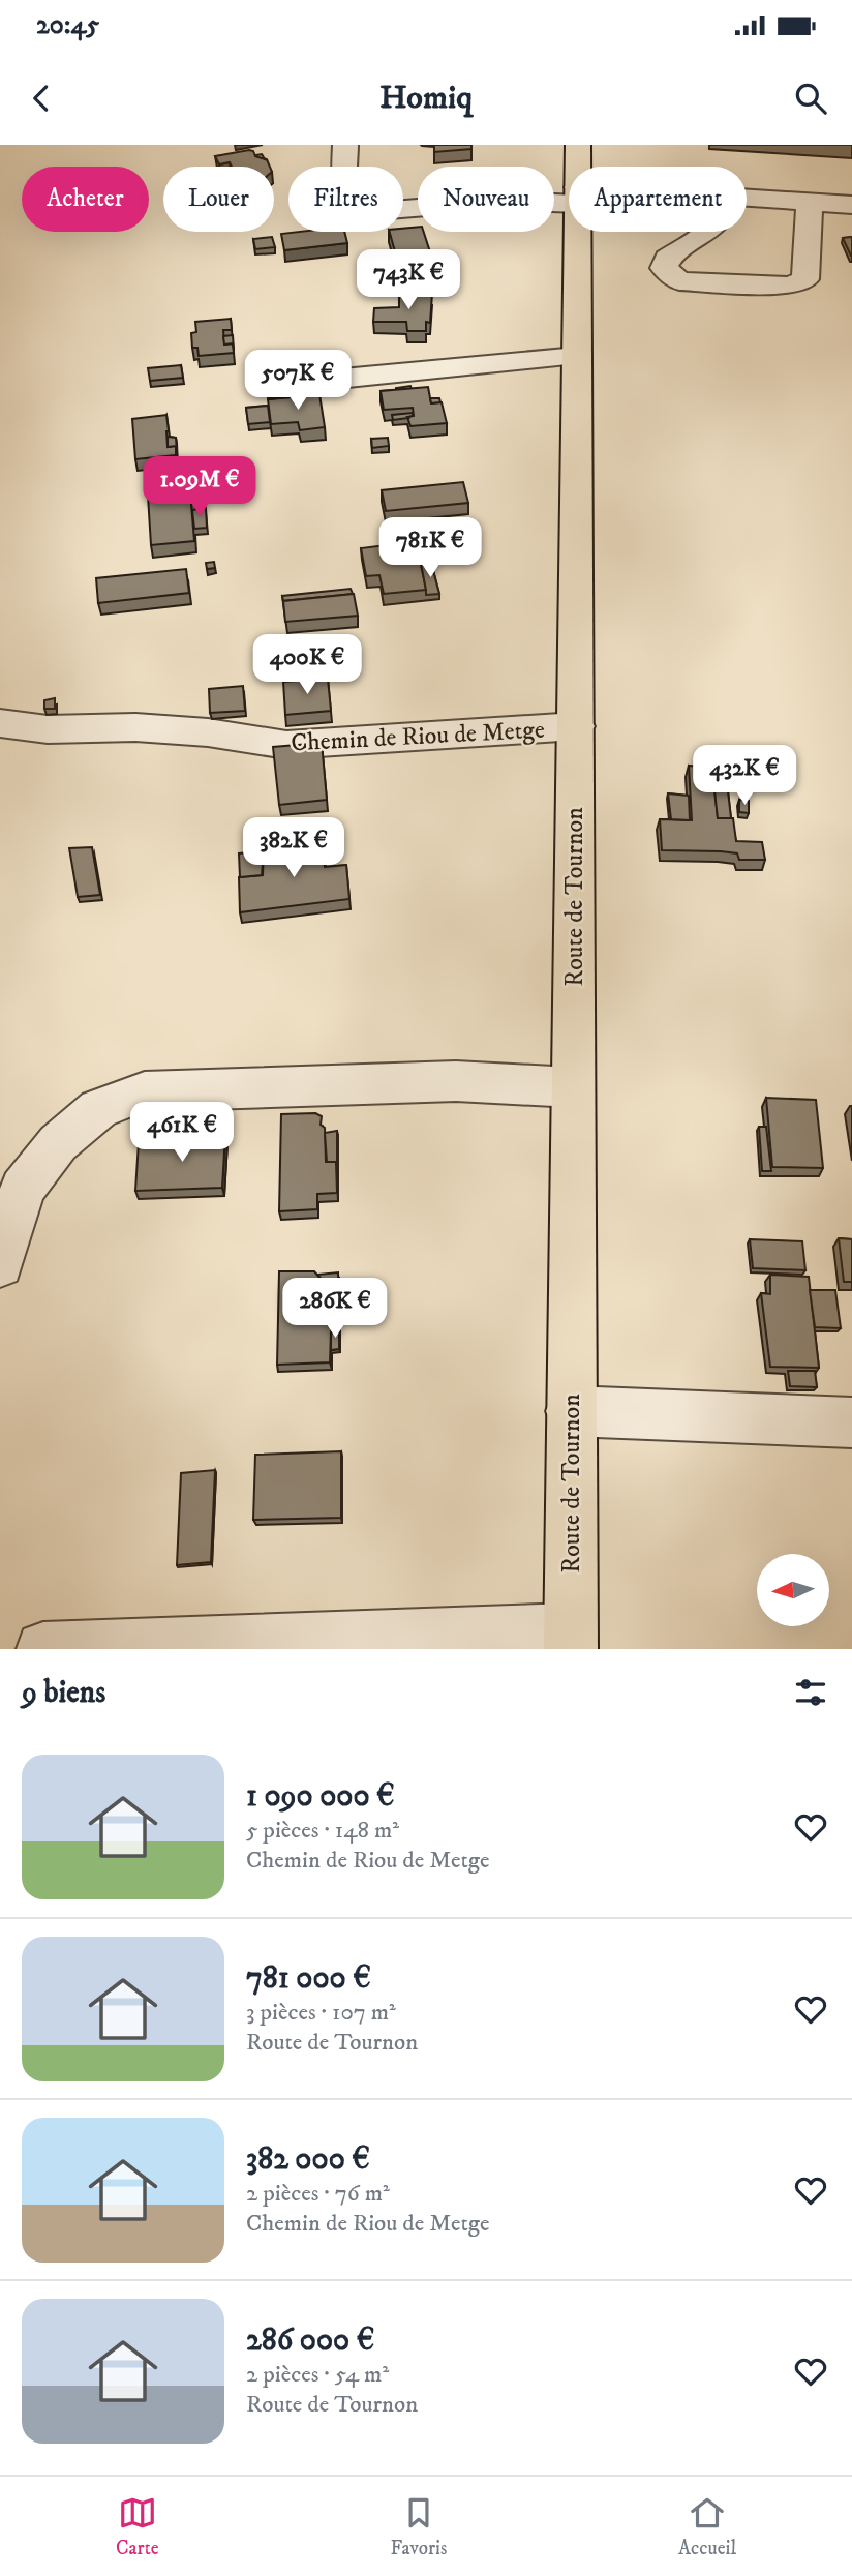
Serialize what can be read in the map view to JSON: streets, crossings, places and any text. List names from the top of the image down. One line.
{"streets":{"main road":["Route de Tournon"],"street":["Chemin de Riou de Metge"]},"crossings":[["Chemin de Riou de Metge","Route de Tournon"]],"north":"left","page":{"status":"20:45","header":"Homiq","chip":["Acheter","Louer","Filtres","Nouveau","Appartement"],"price":["743K €","507K €","1.09M €","781K €","400K €","432K €","382K €","461K €","286K €"],"heading":"9 biens","list":[{"name":"1 090 000 €","note":"5 pièces · 148 m² · Chemin de Riou de Metge"},{"name":"781 000 €","note":"3 pièces · 107 m² · Route de Tournon"},{"name":"382 000 €","note":"2 pièces · 76 m² · Chemin de Riou de Metge"},{"name":"286 000 €","note":"2 pièces · 54 m² · Route de Tournon"}],"tabs":["Carte","Favoris","Accueil"]}}
